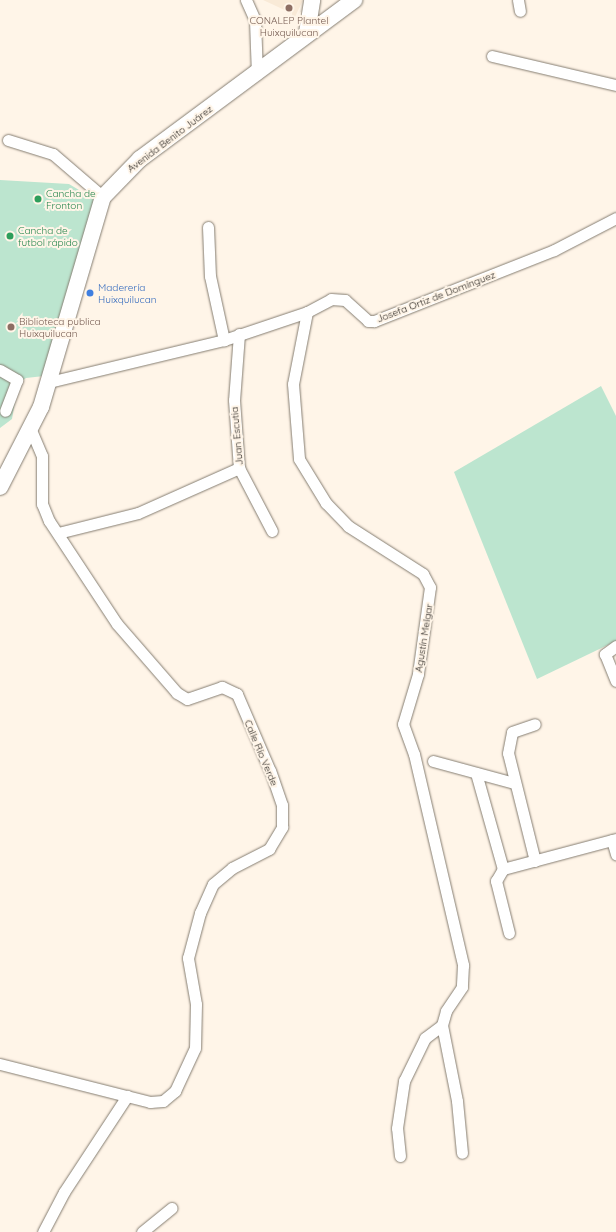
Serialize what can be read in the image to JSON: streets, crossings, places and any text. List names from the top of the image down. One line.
{"streets":{"main road":["Avenida Benito Juárez"],"street":["Josefa Ortiz de Domínguez","Juan Escutia","Agustín Melgar","Calle Río Verde"]},"crossings":[["Avenida Benito Juárez","Josefa Ortiz de Domínguez"],["Avenida Benito Juárez","Calle Río Verde"],["Josefa Ortiz de Domínguez","Juan Escutia"],["Josefa Ortiz de Domínguez","Agustín Melgar"]],"places":["CONALEP Plantel Huixquilucan","Cancha de Fronton","Cancha de futbol rápido","Maderería Huixquilucan","Biblioteca publica Huixquilucan"]}
